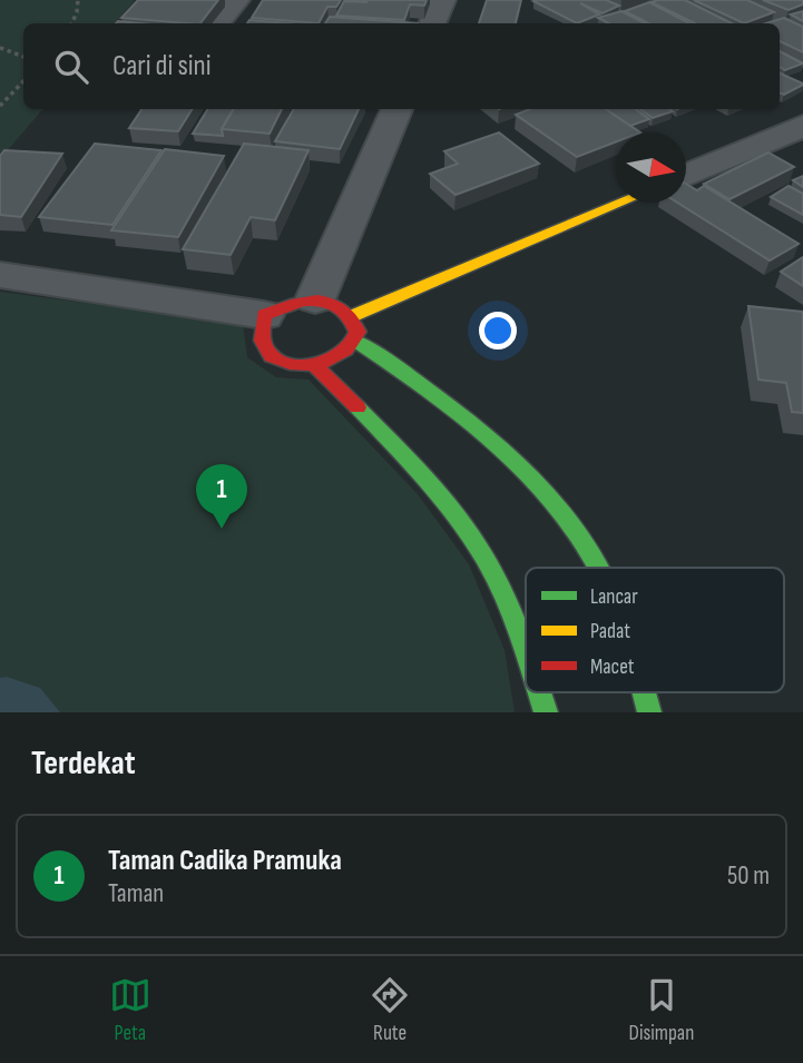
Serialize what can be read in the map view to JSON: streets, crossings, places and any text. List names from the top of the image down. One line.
{"legend":["Lancar","Padat","Macet"],"north":"right","page":{"search":"Cari di sini","pins":"1","heading":"Terdekat","list":[{"mark":"1","name":"Taman Cadika Pramuka","note":"Taman","value":"50 m"}],"nav":["Peta","Rute","Disimpan"]}}
